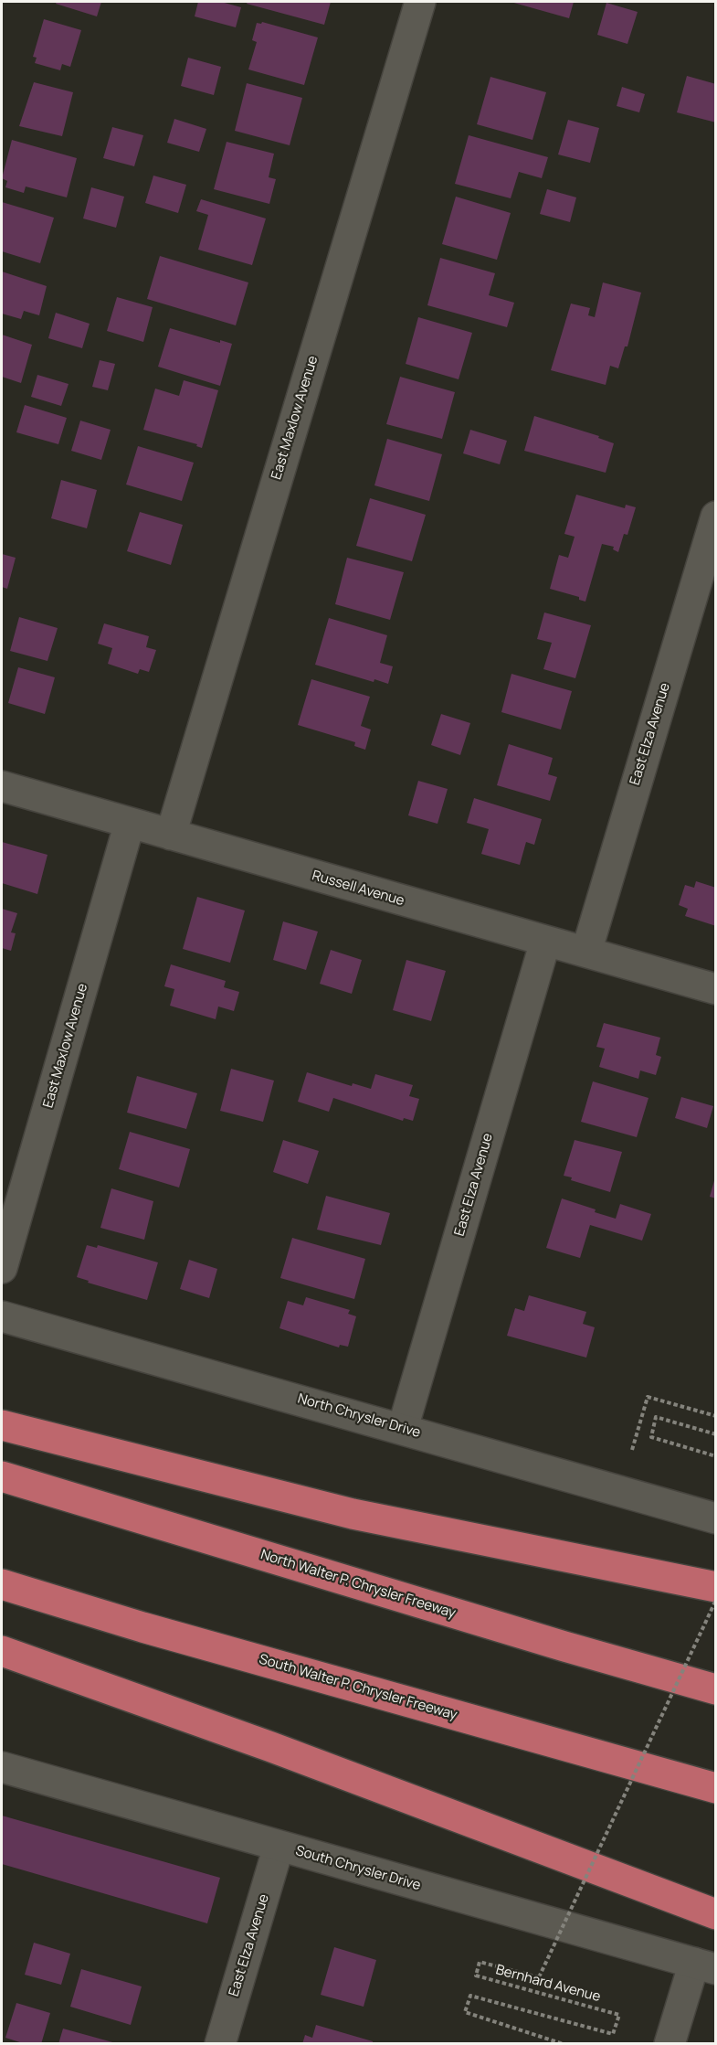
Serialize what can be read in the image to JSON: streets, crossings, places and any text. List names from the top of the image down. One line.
{"streets":{"highway":["North Walter P. Chrysler Freeway","South Walter P. Chrysler Freeway"],"street":["East Maxlow Avenue","East Elza Avenue","Russell Avenue","North Chrysler Drive","South Chrysler Drive"],"path":["Bernhard Avenue"]},"crossings":[["East Maxlow Avenue","Russell Avenue"],["East Elza Avenue","Russell Avenue"],["East Elza Avenue","North Chrysler Drive"],["East Elza Avenue","South Chrysler Drive"]]}
